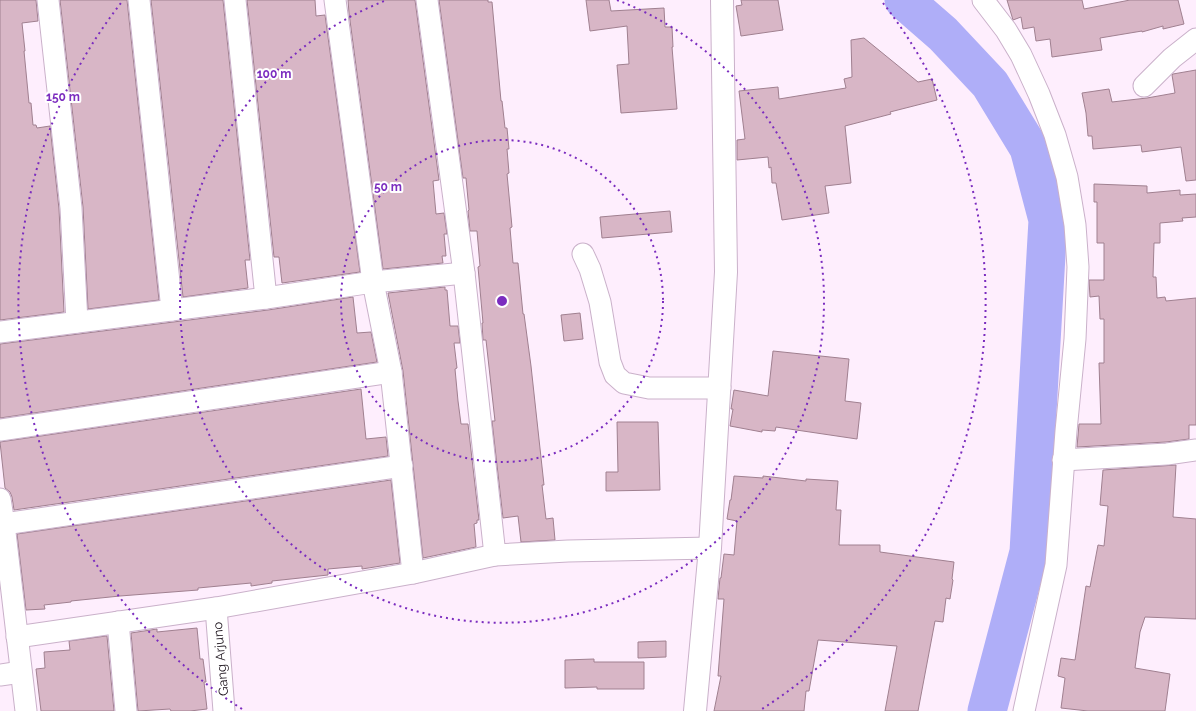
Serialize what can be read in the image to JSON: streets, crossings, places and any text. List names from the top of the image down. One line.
{"streets":{"street":["Gang Arjuno"]},"rings":["100 m","150 m","50 m"]}
